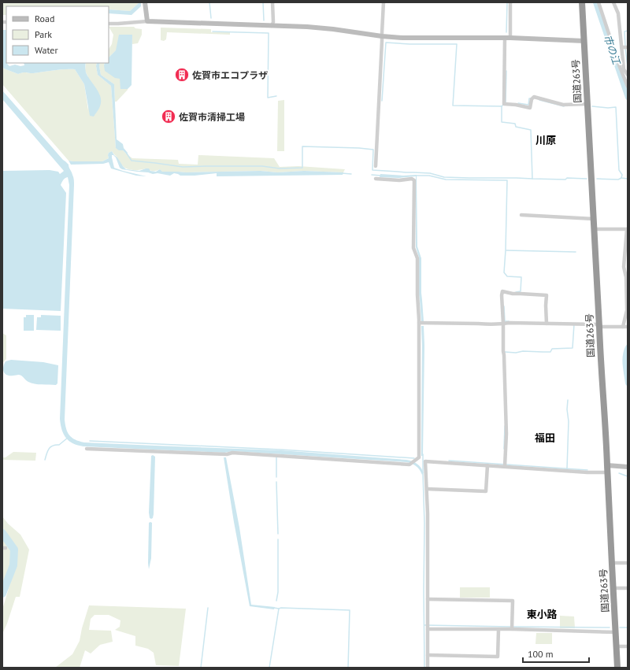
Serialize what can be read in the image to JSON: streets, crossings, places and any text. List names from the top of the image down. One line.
{"streets":{"highway":["国道263号"]},"districts":["川原","福田","東小路"],"water":["市の江"],"places":{"building":["佐賀市エコプラザ","佐賀市清掃工場"]},"legend":["Road","Park","Water"],"scale_bar":"100 m"}
